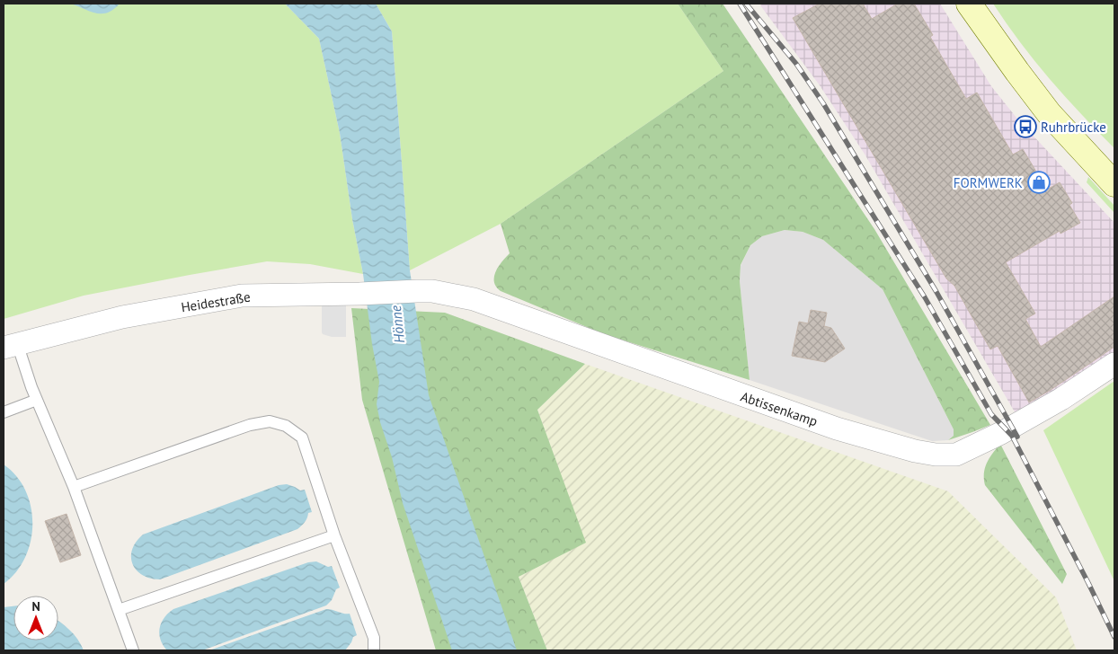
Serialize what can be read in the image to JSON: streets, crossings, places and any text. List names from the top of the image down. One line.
{"streets":{"street":["Heidestraße","Abtissenkamp"]},"crossings":[["Heidestraße","Abtissenkamp"]],"water":["Hönne"],"places":{"bus stop":["Ruhrbrücke"],"shop":["FORMWERK"]},"north":"top"}
